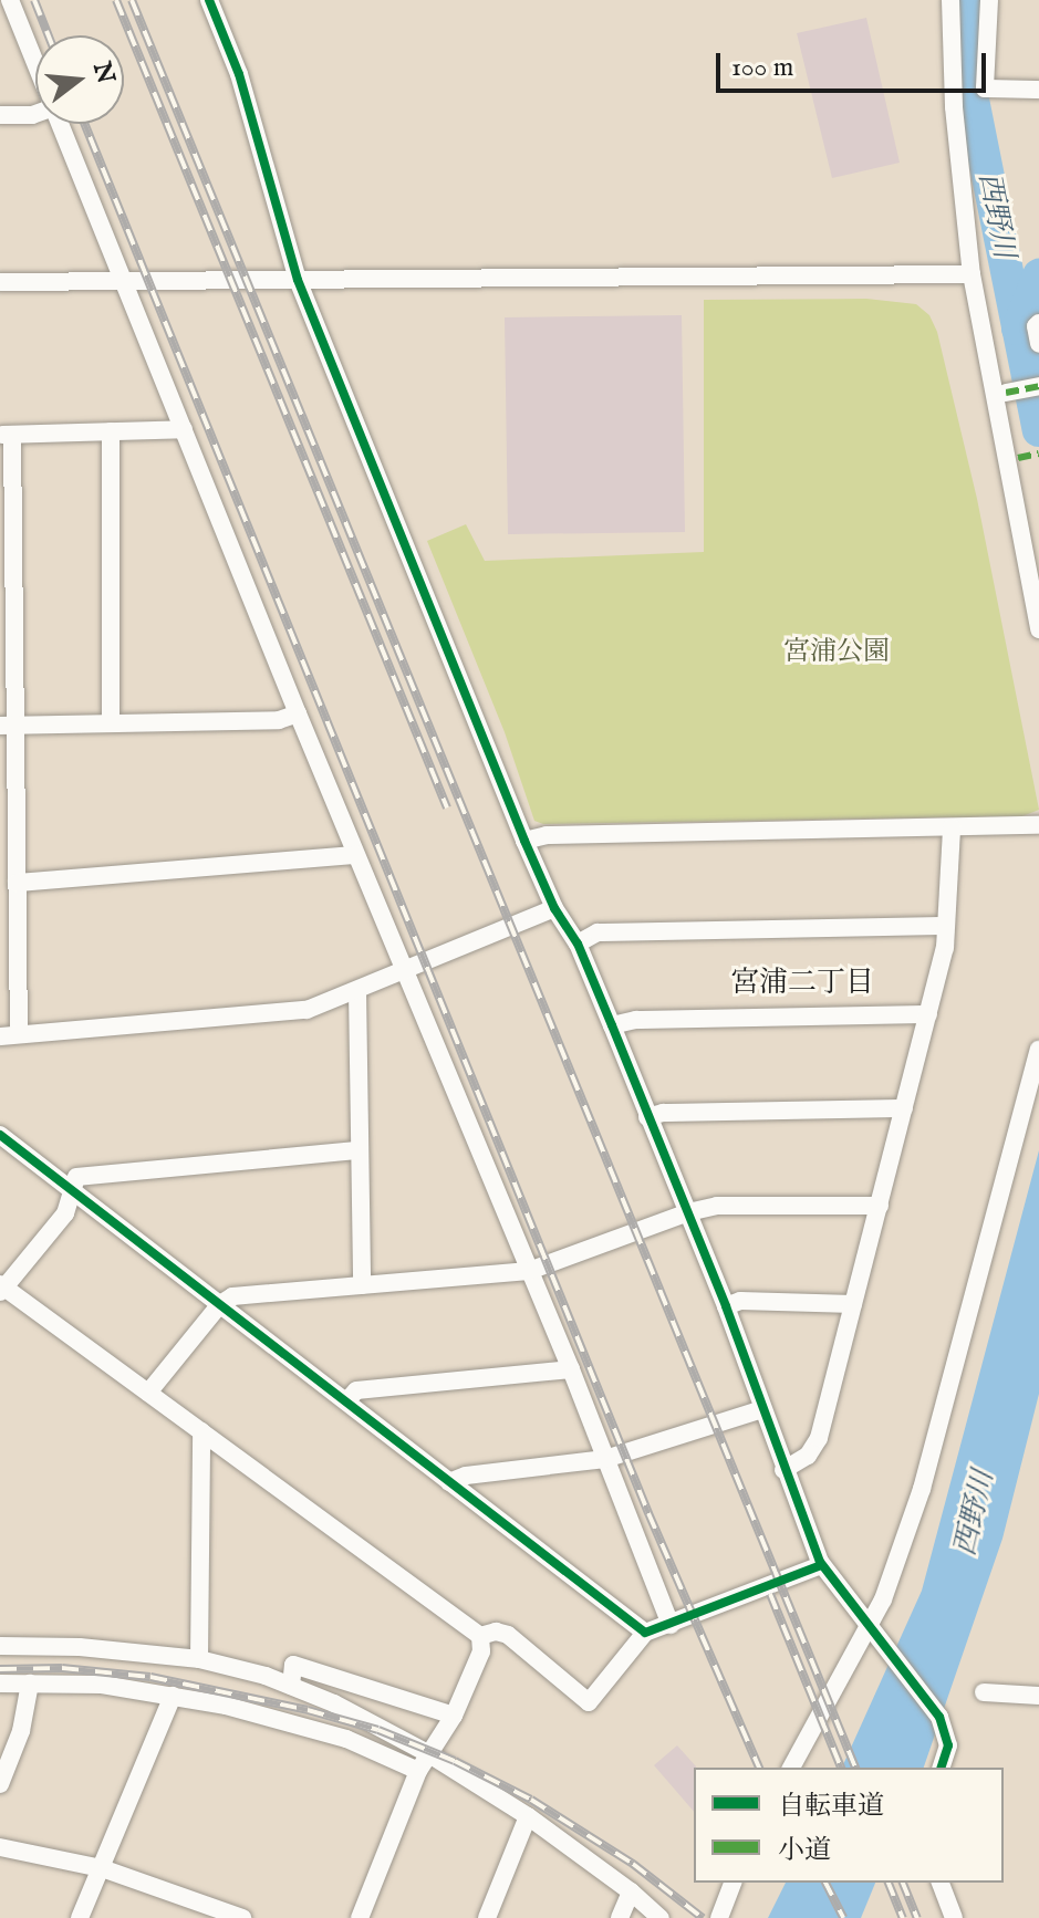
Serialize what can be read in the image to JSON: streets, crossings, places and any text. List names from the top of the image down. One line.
{"districts":["宮浦二丁目"],"water":["西野川"],"parks":["宮浦公園"],"legend":["自転車道","小道"],"scale_bar":"100 m","north":"right"}
